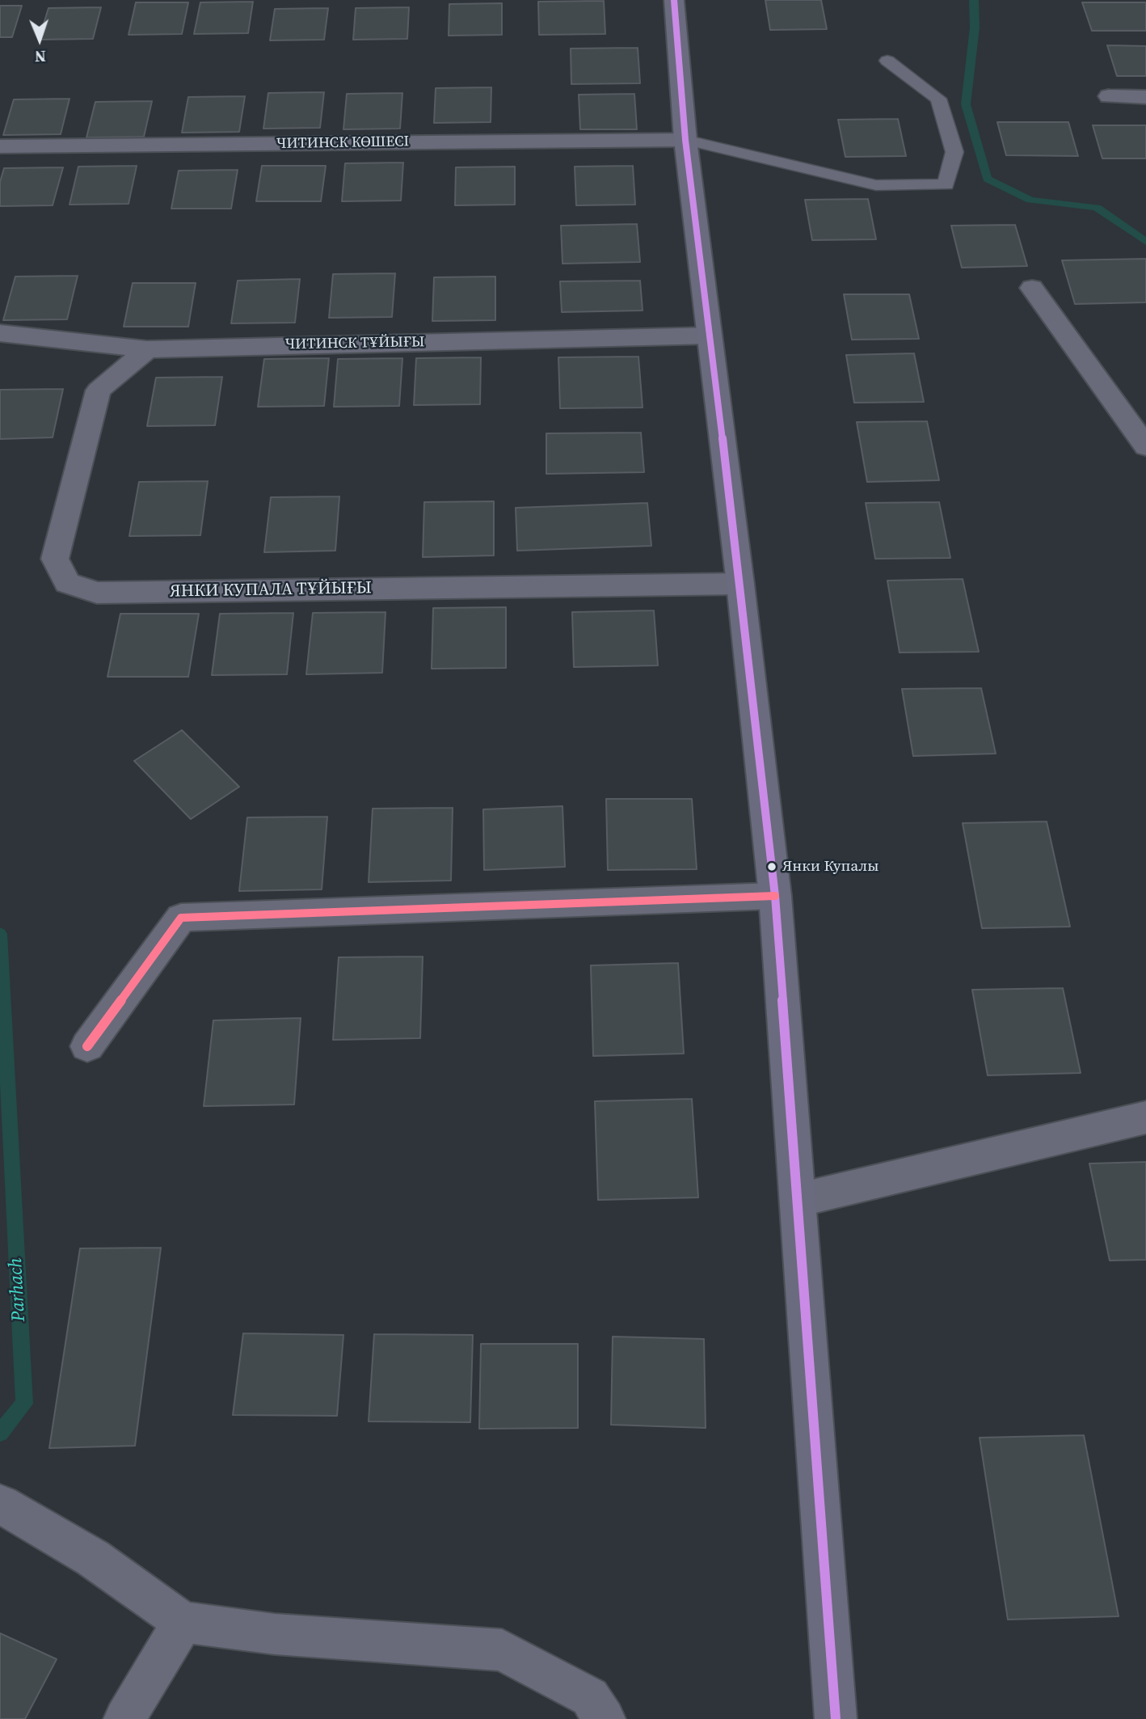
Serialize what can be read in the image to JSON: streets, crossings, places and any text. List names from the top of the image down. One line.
{"streets":{"street":["ЧИТИНСК КӨШЕСІ","ЧИТИНСК ТҰЙЫҒЫ","ЯНКИ КУПАЛА ТҰЙЫҒЫ"]},"crossings":[["ЧИТИНСК ТҰЙЫҒЫ","ЯНКИ КУПАЛА ТҰЙЫҒЫ"]],"water":["Parhach"],"places":["Янки Купалы"],"north":"bottom"}
